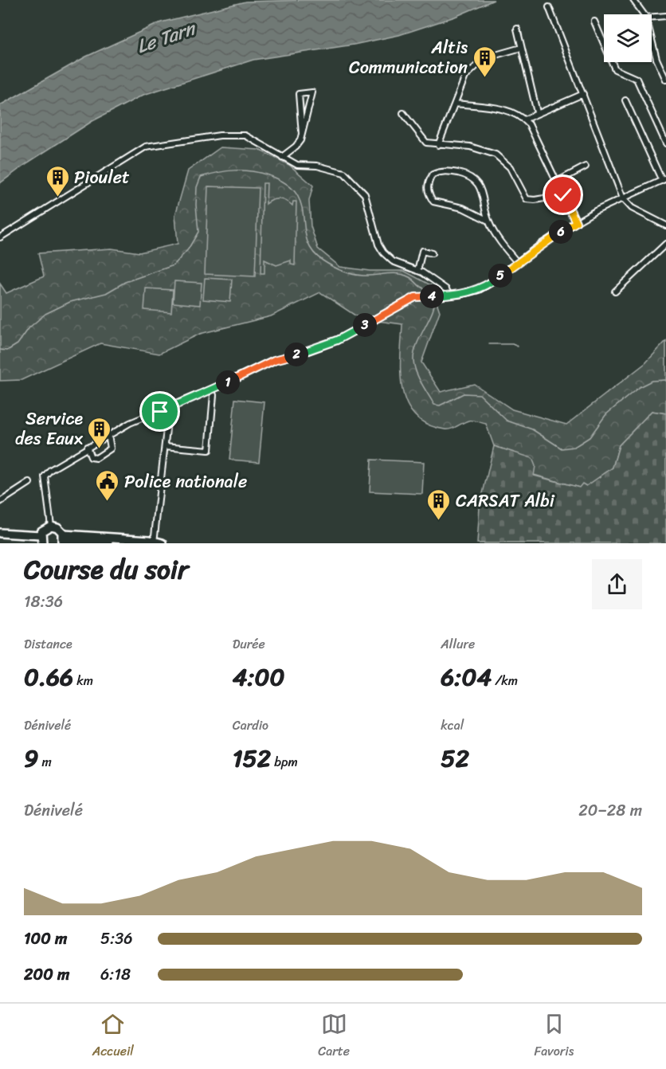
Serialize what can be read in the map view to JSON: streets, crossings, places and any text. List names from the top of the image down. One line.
{"water":["Le Tarn"],"places":{"building":["Altis Communication","Pioulet","Service des Eaux","CARSAT Albi"],"public building":["Police nationale"]},"page":{"pins":["6","5","4","3","2","1"],"heading":["Course du soir","18:36"],"stats":[["Distance","0.66 km"],["Durée","4:00"],["Allure","6:04 /km"],["Dénivelé","9 m"],["Cardio","152 bpm"],["kcal","52"]],"chart":["Dénivelé","20–28 m"],"list":[{"name":"100 m","note":"5:36"},{"name":"200 m","note":"6:18"}],"tabs":["Accueil","Carte","Favoris"]}}
